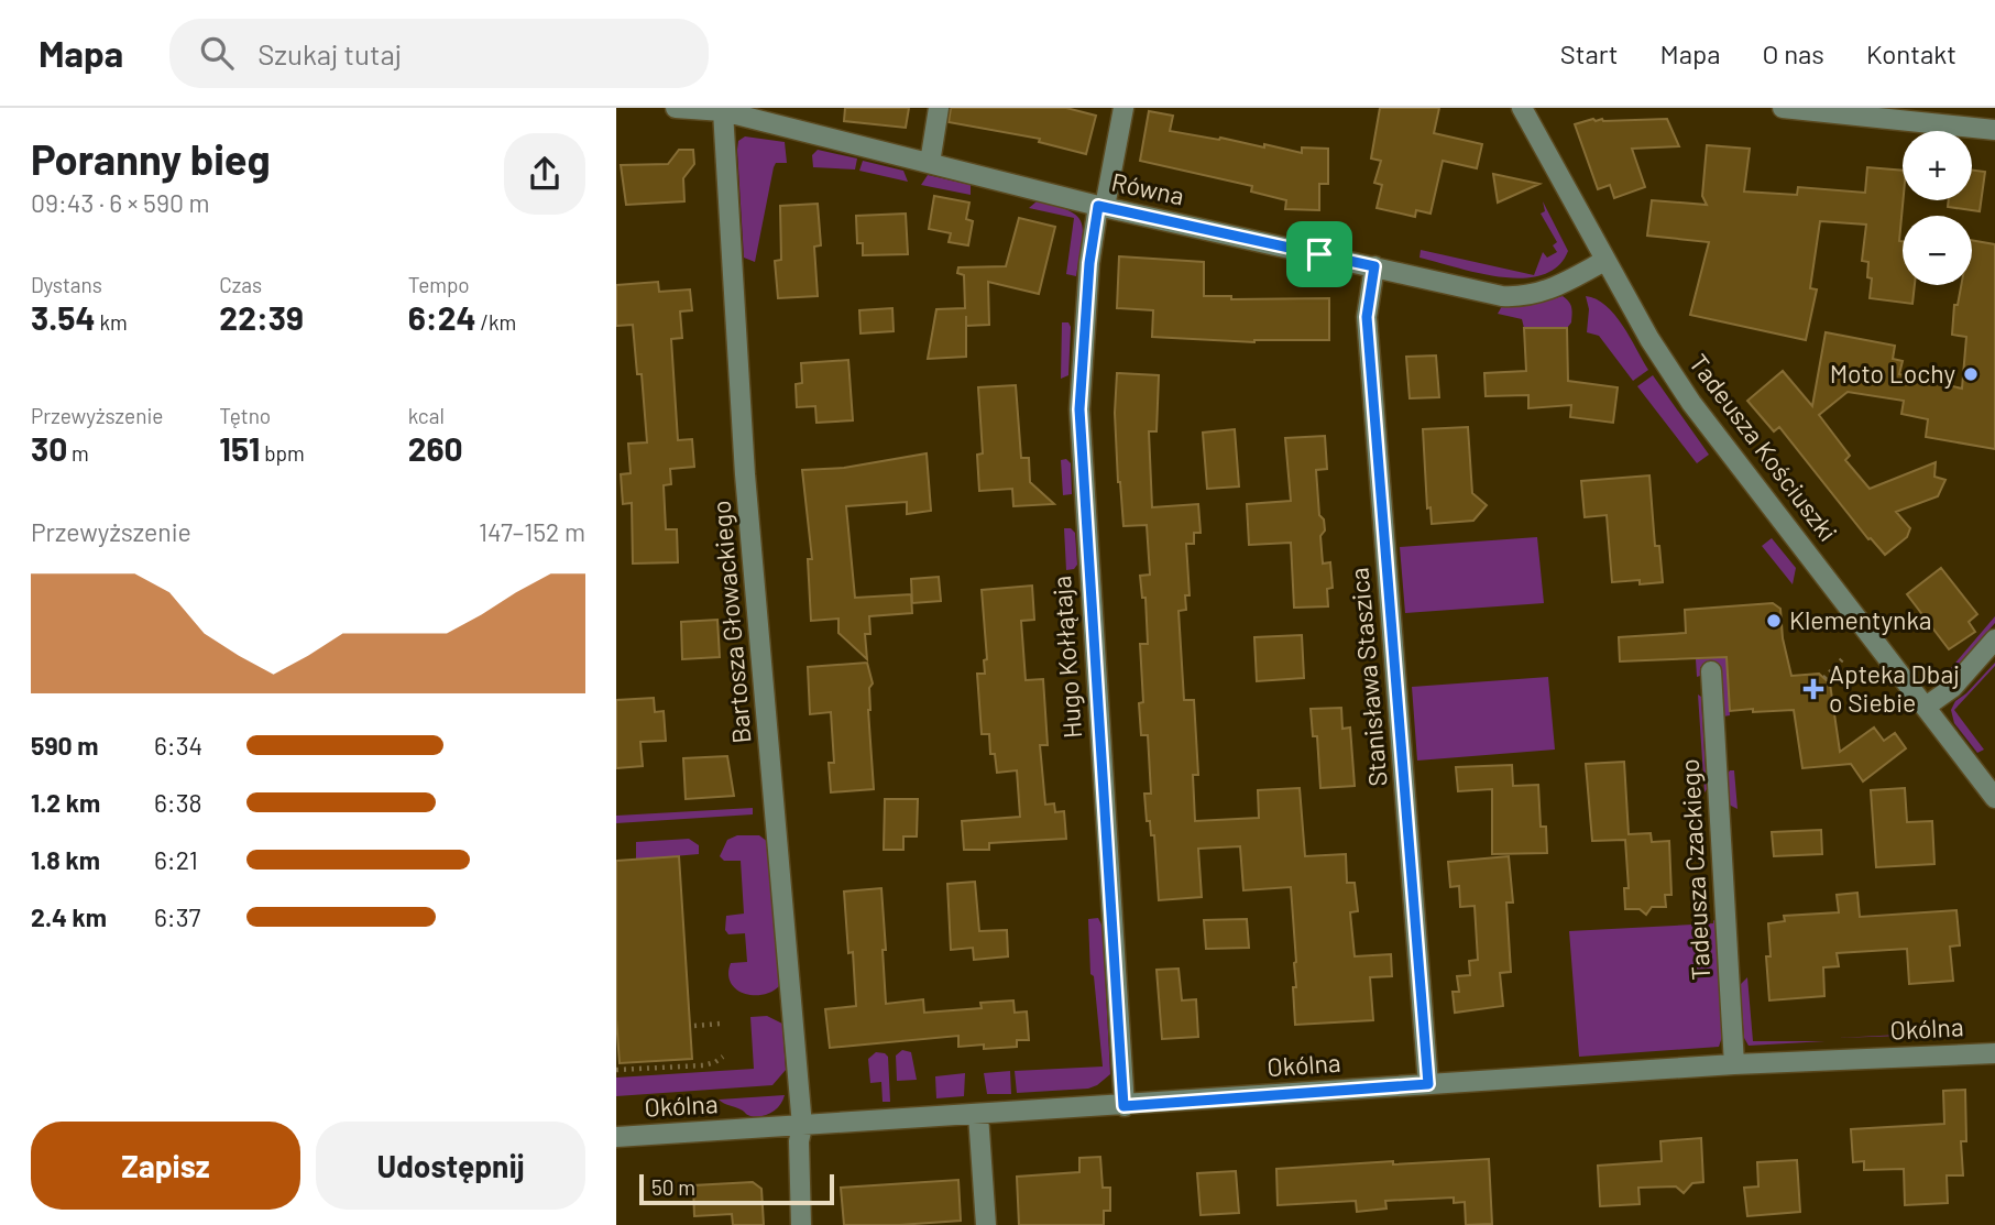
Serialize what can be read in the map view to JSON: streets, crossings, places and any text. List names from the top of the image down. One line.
{"streets":{"street":["Równa","Tadeusza Kościuszki","Bartosza Głowackiego","Hugo Kołłątaja","Stanisława Staszica","Tadeusza Czackiego","Okólna"]},"crossings":[["Równa","Tadeusza Kościuszki"],["Równa","Bartosza Głowackiego"],["Równa","Hugo Kołłątaja"],["Równa","Stanisława Staszica"],["Bartosza Głowackiego","Okólna"],["Hugo Kołłątaja","Okólna"],["Stanisława Staszica","Okólna"],["Tadeusza Czackiego","Okólna"]],"places":{"other":["Moto Lochy","Klementynka"],"health":["Apteka Dbaj o Siebie"]},"scale_bar":"50 m","page":{"header":"Mapa","search":"Szukaj tutaj","nav":["Start","Mapa","O nas","Kontakt"],"heading":["Poranny bieg","09:43 · 6 × 590 m"],"map_buttons":["+","−"],"stats":[["Dystans","3.54 km"],["Czas","22:39"],["Tempo","6:24 /km"],["Przewyższenie","30 m"],["Tętno","151 bpm"],["kcal","260"]],"chart":["Przewyższenie","147–152 m"],"list":[{"name":"590 m","note":"6:34"},{"name":"1.2 km","note":"6:38"},{"name":"1.8 km","note":"6:21"},{"name":"2.4 km","note":"6:37"}],"buttons":["Zapisz","Udostępnij"],"scale":"50 m"}}
